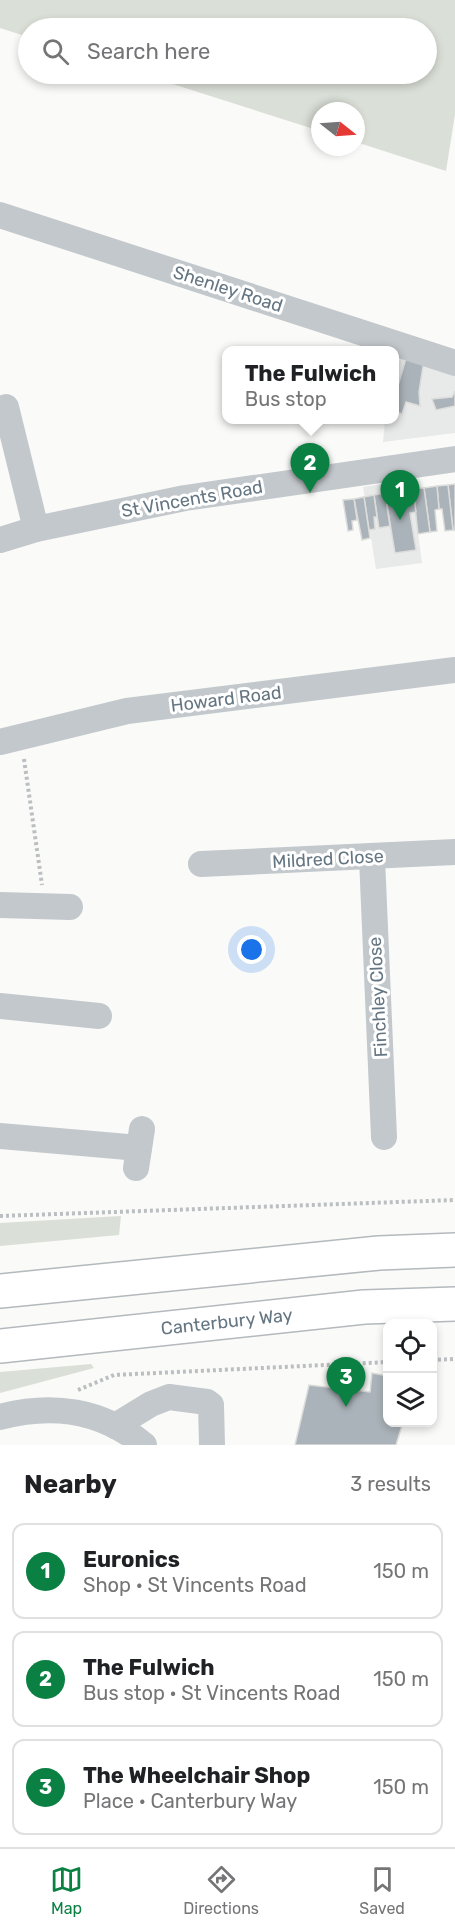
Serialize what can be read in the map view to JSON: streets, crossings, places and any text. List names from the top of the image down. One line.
{"streets":{"highway":["Canterbury Way"],"street":["Shenley Road","St Vincents Road","Howard Road","Mildred Close","Finchley Close"]},"crossings":[["Mildred Close","Finchley Close"]],"north":"right","page":{"search":"Search here","popup":["The Fulwich","Bus stop"],"pins":["2","1","3"],"heading":["Nearby","3 results"],"list":[{"mark":"1","name":"Euronics","note":"Shop · St Vincents Road","value":"150 m"},{"mark":"2","name":"The Fulwich","note":"Bus stop · St Vincents Road","value":"150 m"},{"mark":"3","name":"The Wheelchair Shop","note":"Place · Canterbury Way","value":"150 m"}],"nav":["Map","Directions","Saved"]}}
